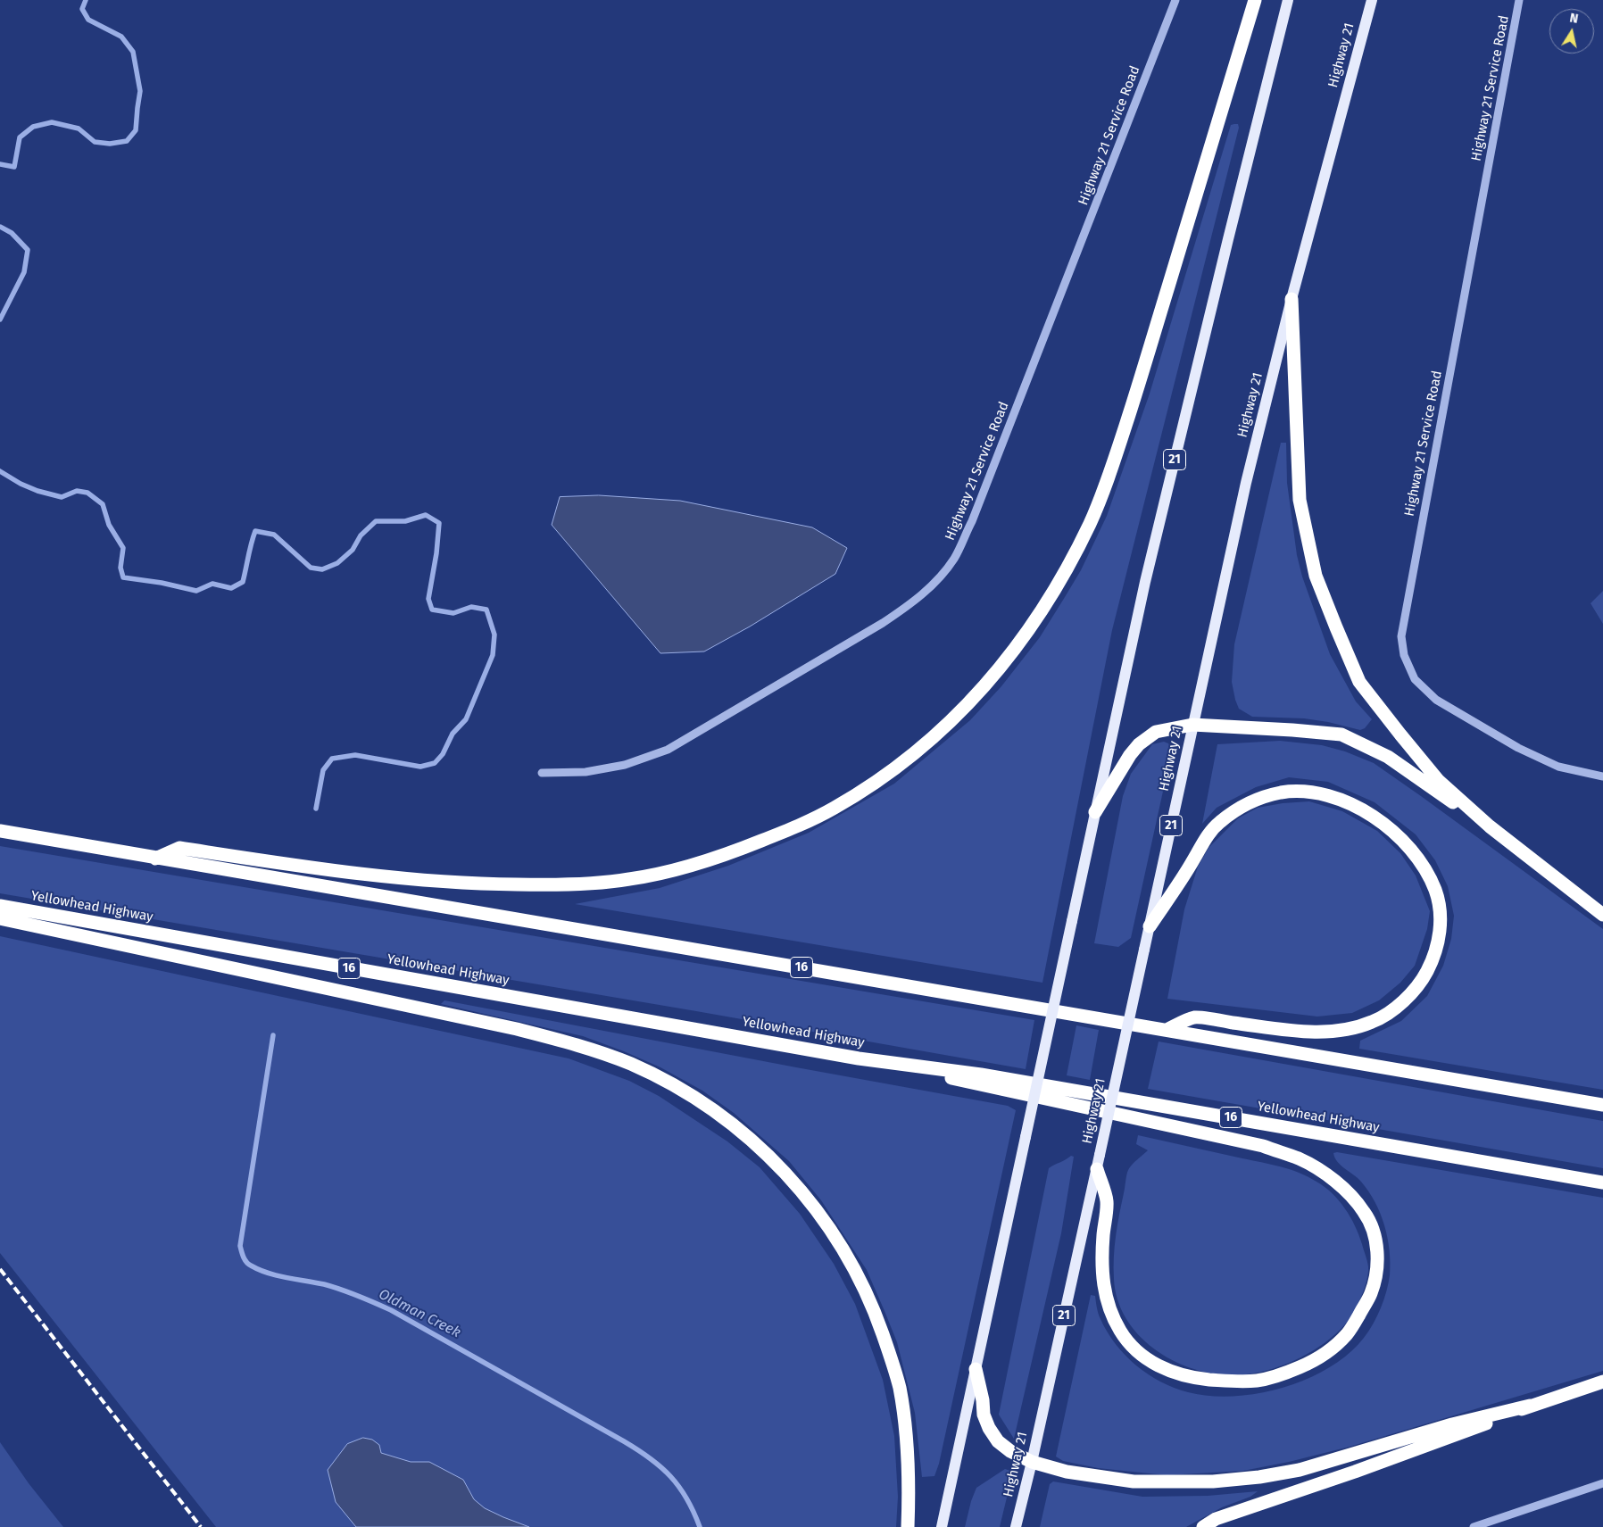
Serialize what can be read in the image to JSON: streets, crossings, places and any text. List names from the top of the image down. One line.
{"streets":{"highway":["Yellowhead Highway","16"],"main road":["Highway 21","21"],"street":["Highway 21 Service Road"]},"water":["Oldman Creek"],"north":"top"}
